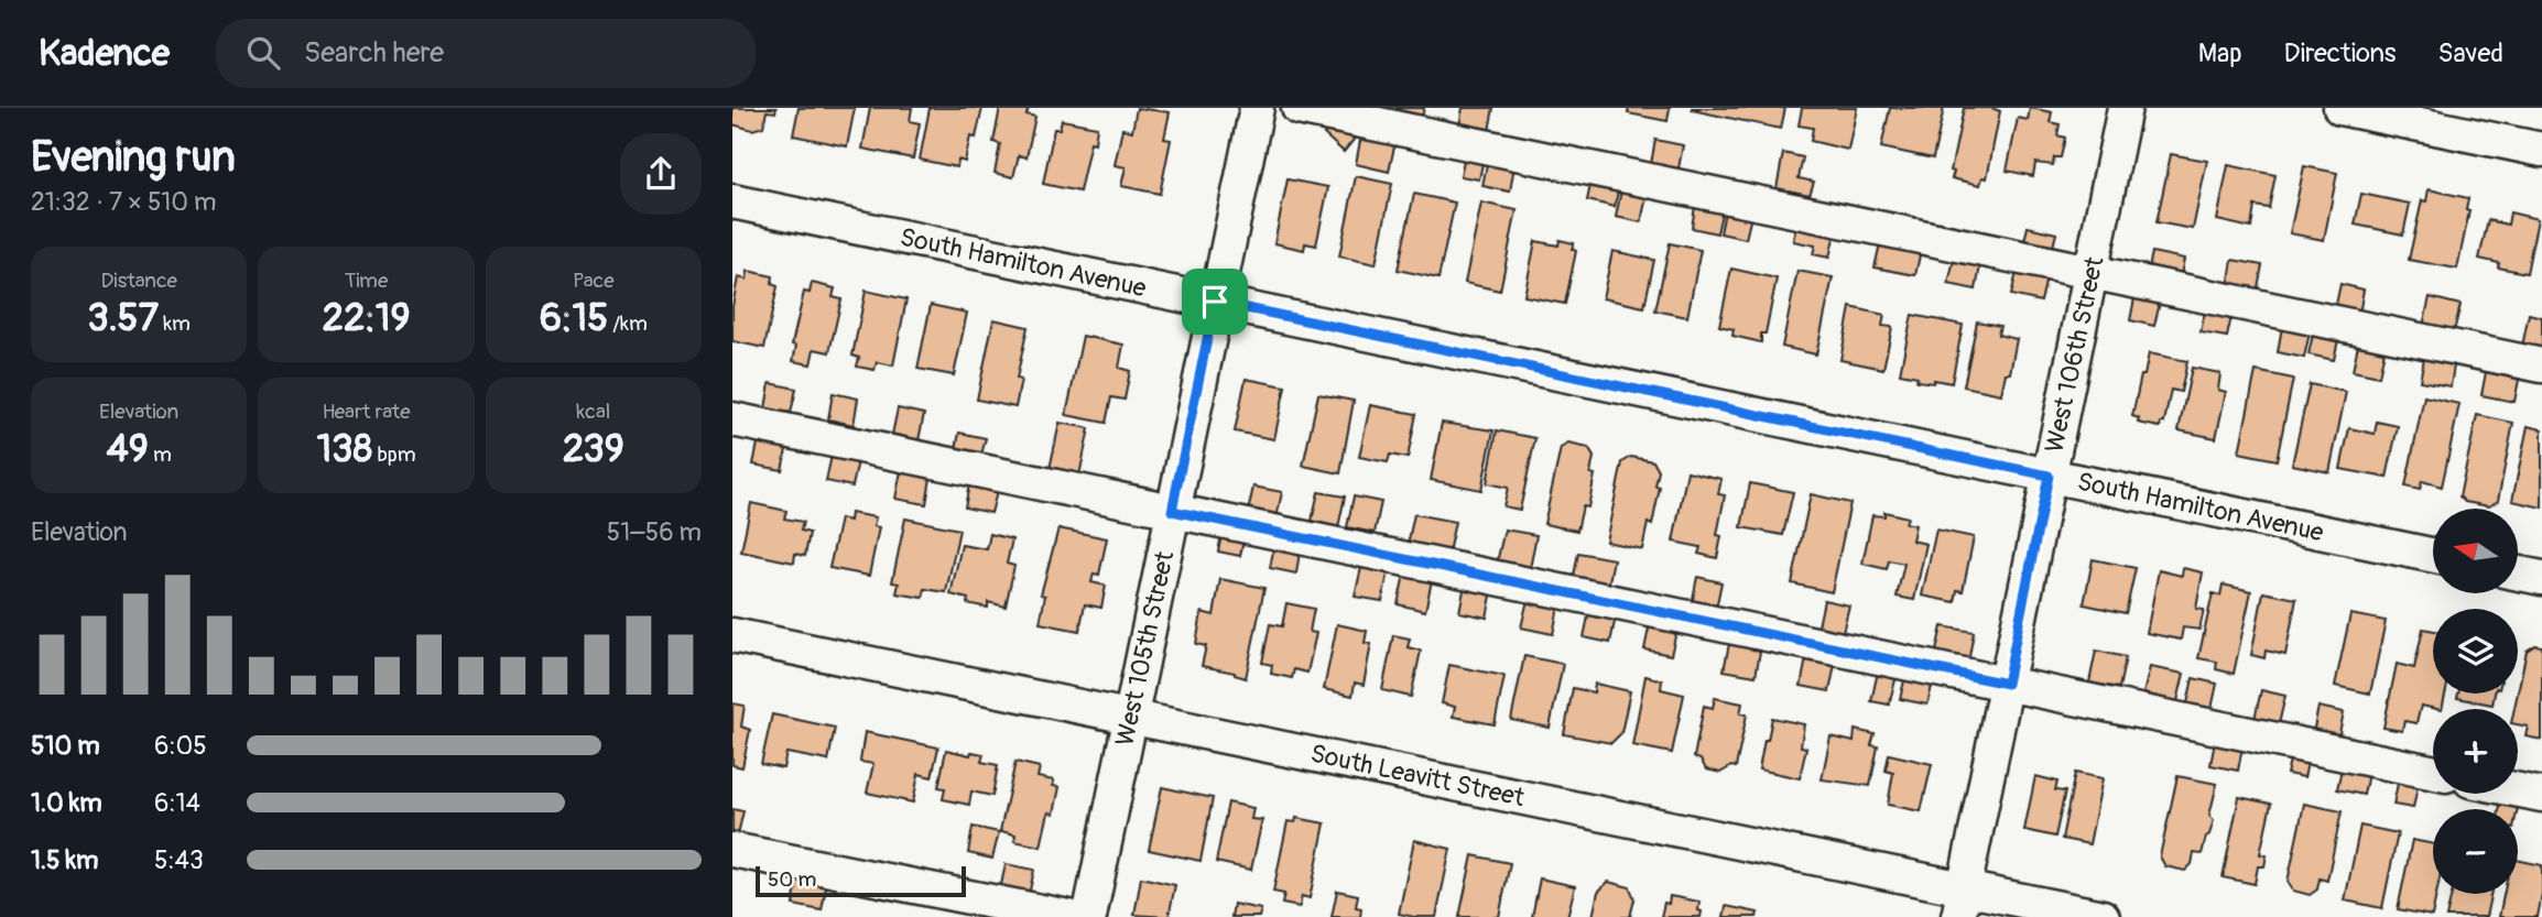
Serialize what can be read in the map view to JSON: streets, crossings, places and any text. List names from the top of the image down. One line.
{"streets":{"street":["South Hamilton Avenue","West 106th Street","West 105th Street","South Leavitt Street"]},"crossings":[["South Hamilton Avenue","West 106th Street"],["South Hamilton Avenue","West 105th Street"],["West 106th Street","South Leavitt Street"],["West 105th Street","South Leavitt Street"]],"scale_bar":"50 m","north":"left","page":{"header":"Kadence","search":"Search here","nav":["Map","Directions","Saved"],"heading":["Evening run","21:32 · 7 × 510 m"],"stats":[["Distance","3.57 km"],["Time","22:19"],["Pace","6:15 /km"],["Elevation","49 m"],["Heart rate","138 bpm"],["kcal","239"]],"chart":["Elevation","51–56 m"],"map_buttons":["+","−"],"list":[{"name":"510 m","note":"6:05"},{"name":"1.0 km","note":"6:14"},{"name":"1.5 km","note":"5:43"}],"scale":"50 m"}}
